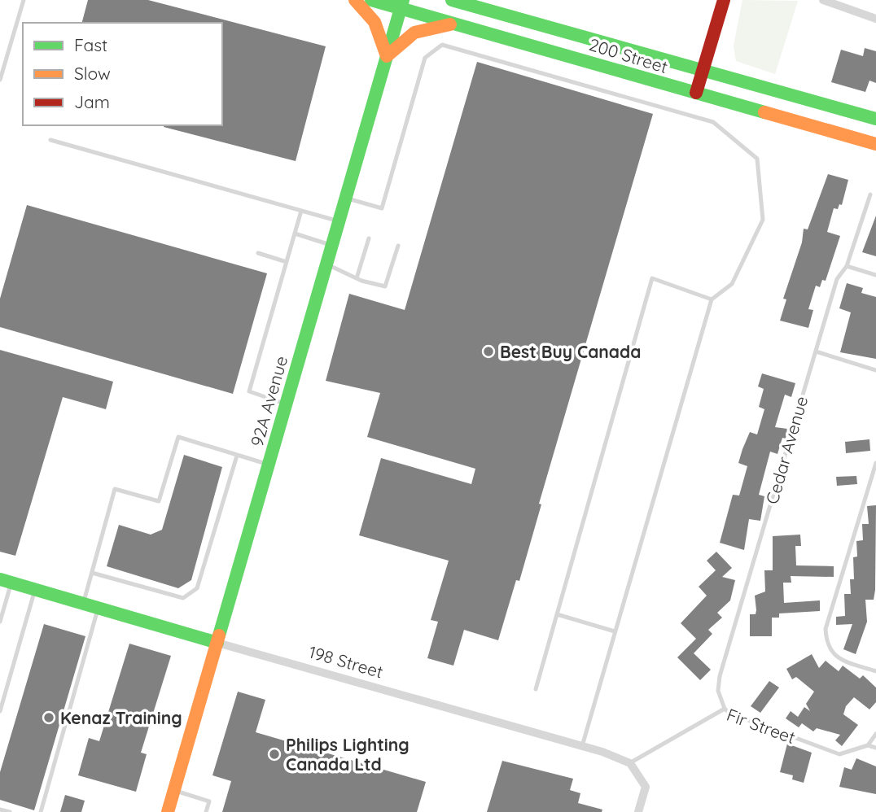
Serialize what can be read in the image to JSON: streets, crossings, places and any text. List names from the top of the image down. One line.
{"streets":{"street":["200 Street","92A Avenue","198 Street"],"lane":["Cedar Avenue","Fir Street"]},"crossings":[["200 Street","92A Avenue"],["92A Avenue","198 Street"],["Cedar Avenue","Fir Street"],["198 Street","Fir Street"]],"places":["Best Buy Canada","Kenaz Training","Philips Lighting Canada Ltd"],"legend":["Fast","Slow","Jam"]}
